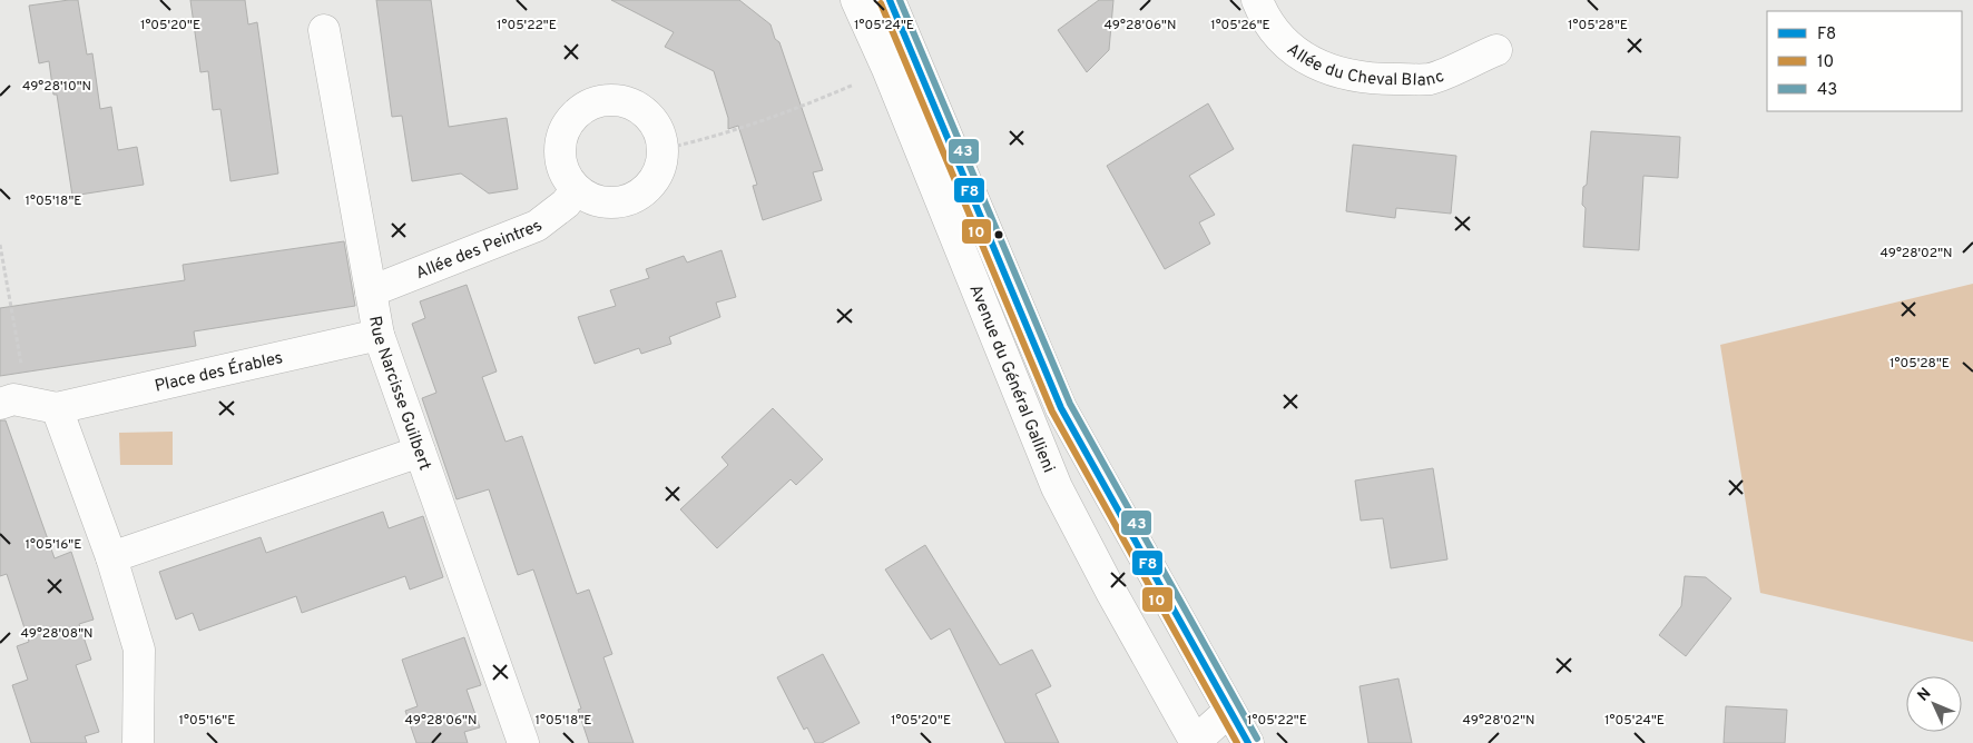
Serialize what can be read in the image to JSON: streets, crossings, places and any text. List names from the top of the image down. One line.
{"streets":{"street":["Allée du Cheval Blanc","Allée des Peintres","Place des Érables","Avenue du Général Gallieni","Rue Narcisse Guilbert"]},"crossings":[["Allée des Peintres","Rue Narcisse Guilbert"],["Place des Érables","Rue Narcisse Guilbert"]],"lines":["transit line F8","transit line 43","transit line 10"],"legend":["F8","10","43"],"north":"top left","coordinates":["1°05'20\"E","1°05'22\"E","1°05'24\"E","1°05'26\"E","1°05'28\"E","49°28'06\"N","49°28'10\"N","1°05'18\"E","49°28'02\"N","1°05'16\"E","49°28'08\"N"]}
